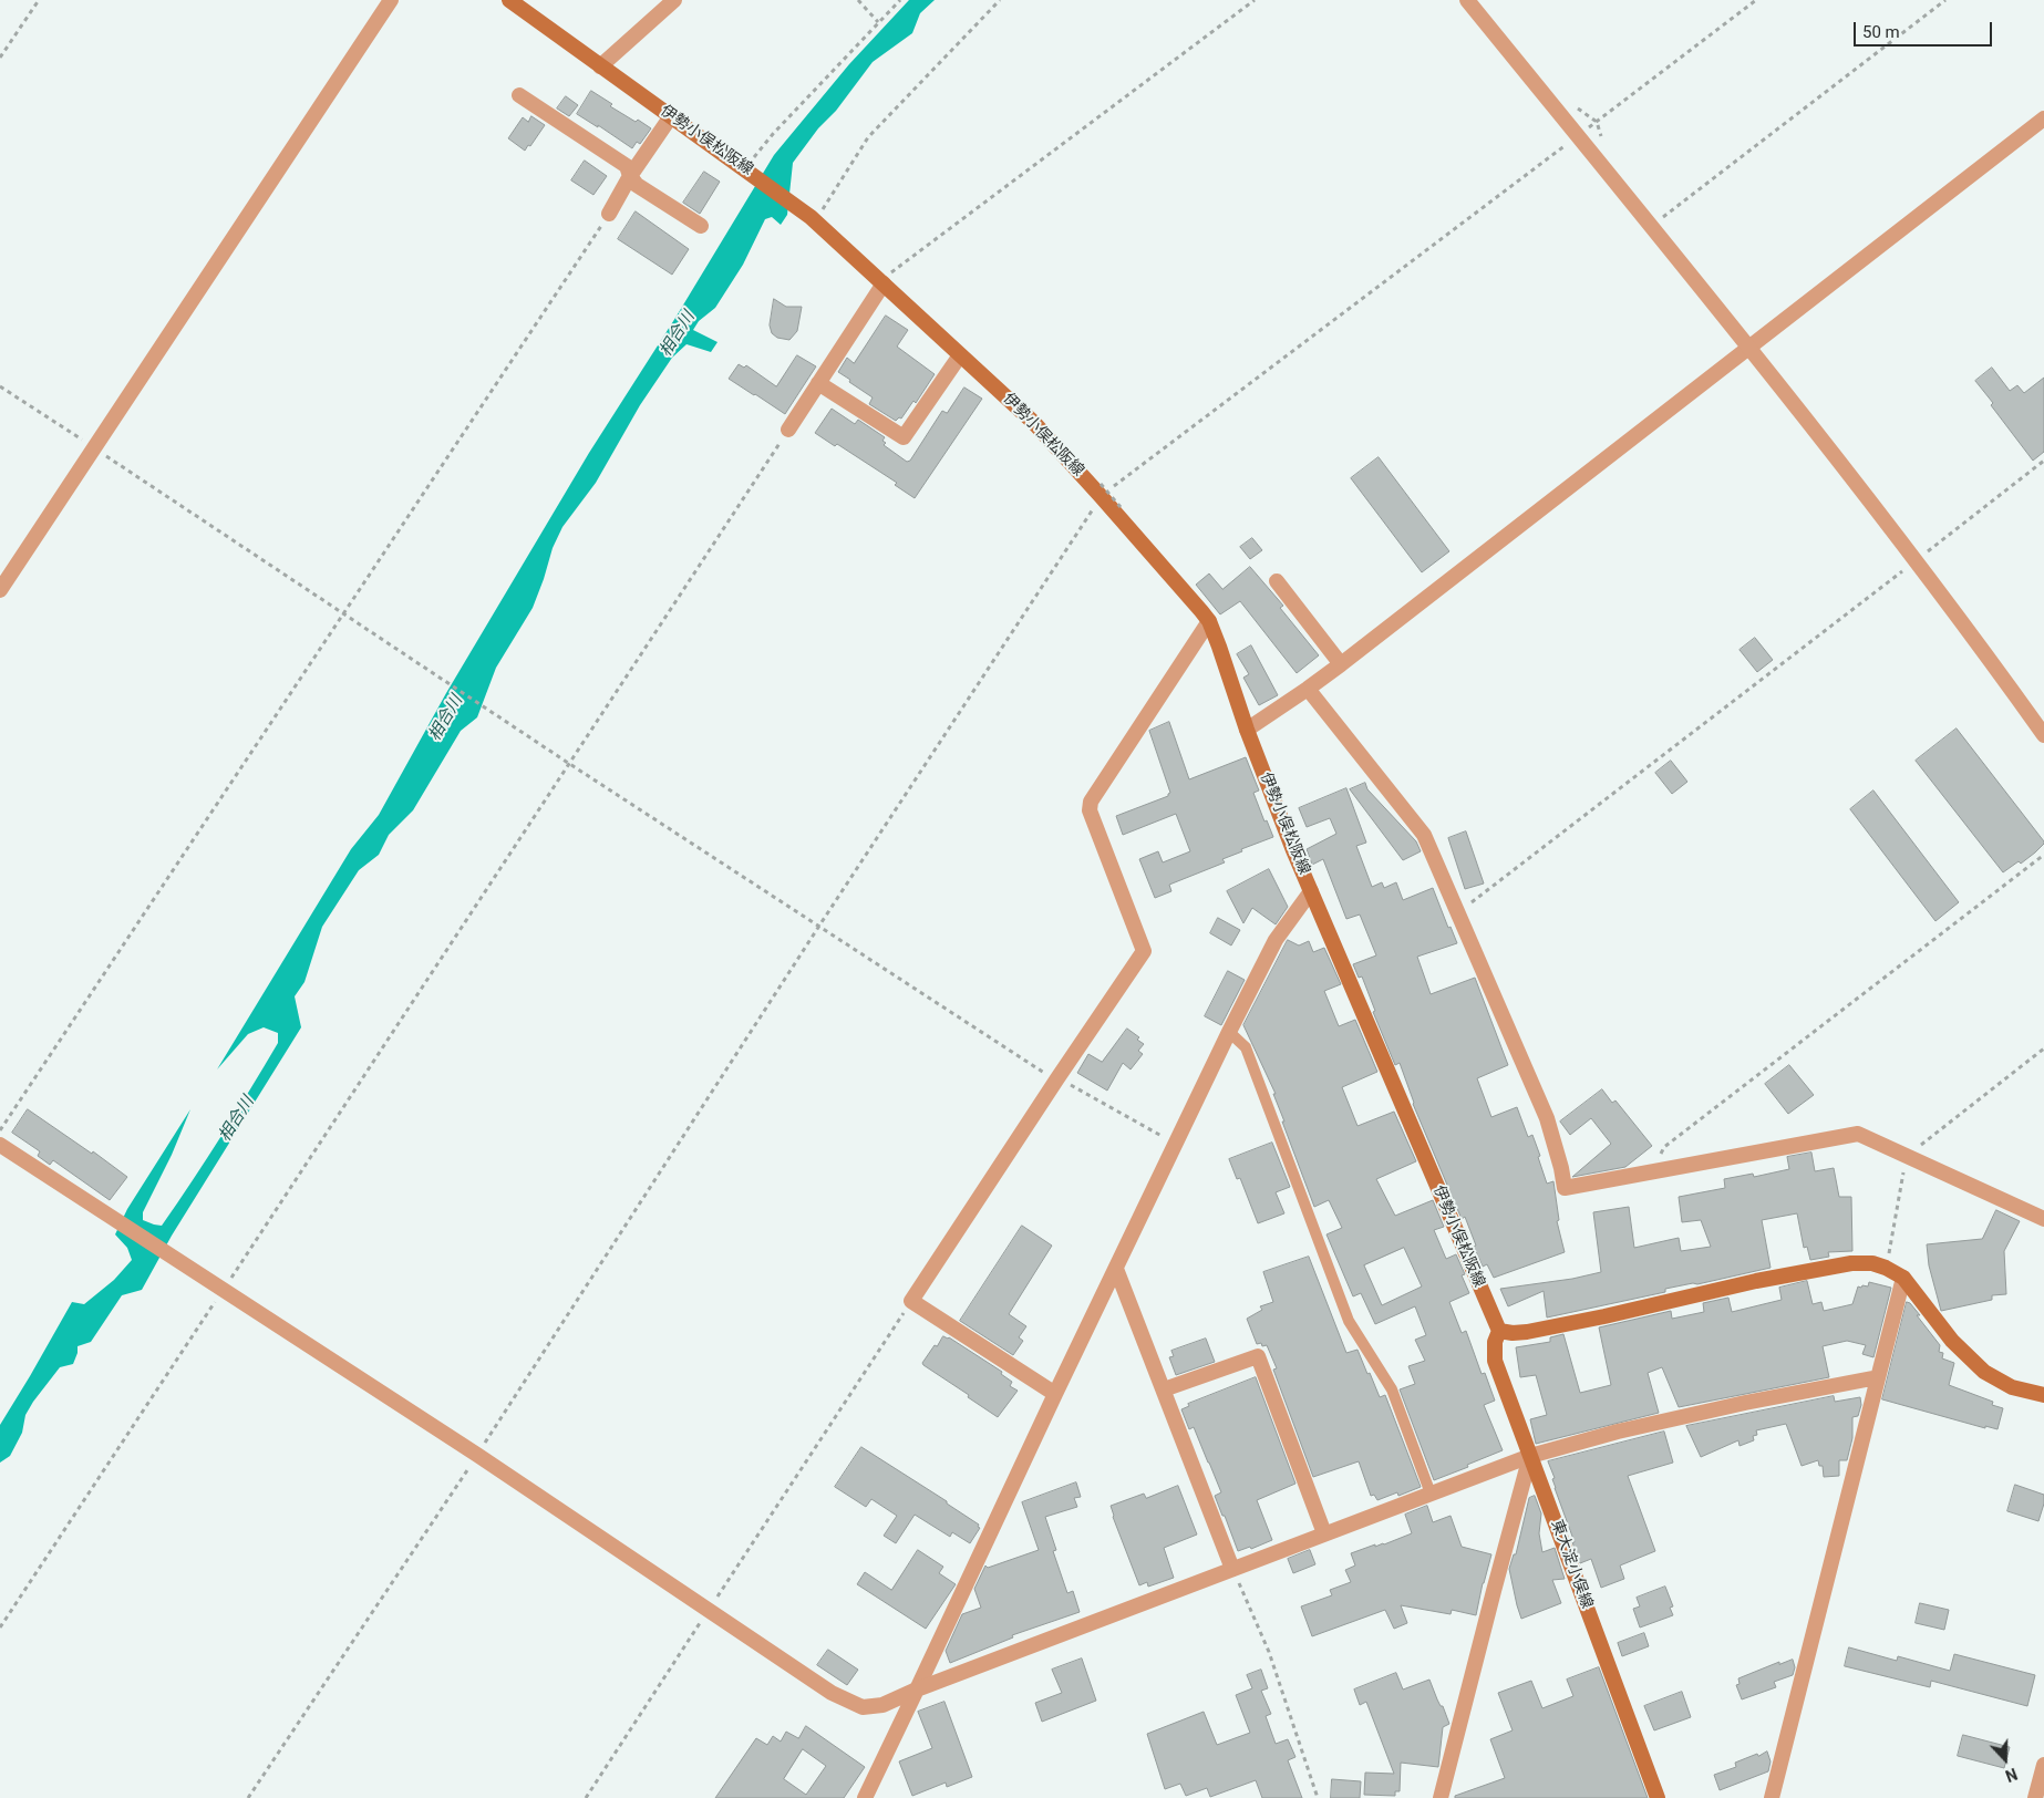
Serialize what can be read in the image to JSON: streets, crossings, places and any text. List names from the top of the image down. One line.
{"streets":{"main road":["伊勢小俣松阪線","東大淀小俣線"]},"crossings":[["伊勢小俣松阪線","東大淀小俣線"]],"water":["相合川"],"scale_bar":"50 m","north":"bottom"}
